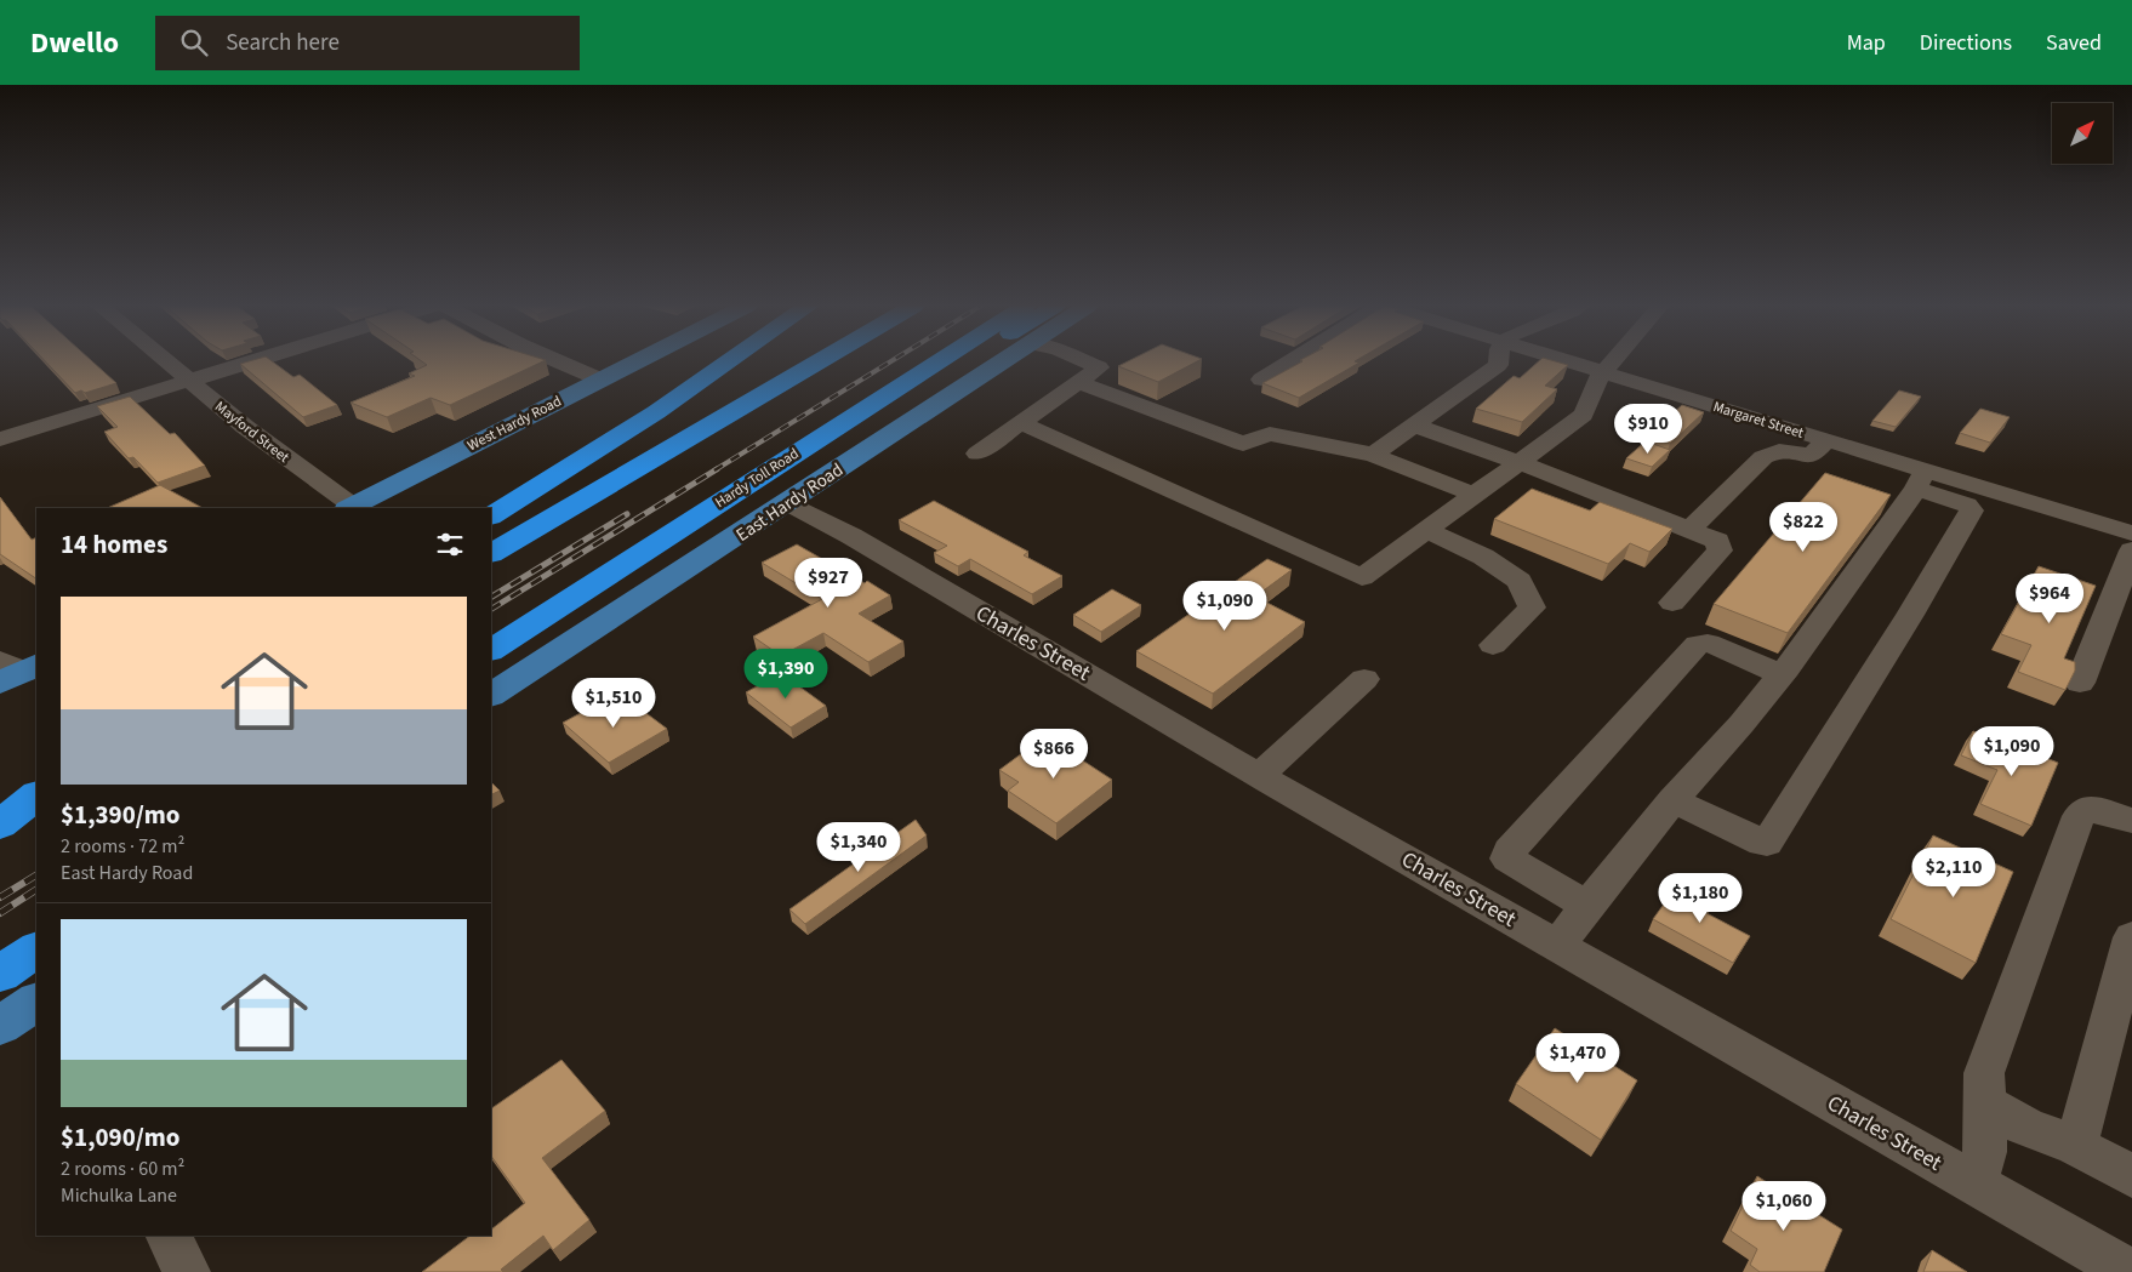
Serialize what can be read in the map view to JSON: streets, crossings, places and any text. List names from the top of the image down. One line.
{"streets":{"highway":["Hardy Toll Road"],"main road":["West Hardy Road","East Hardy Road"],"street":["Margaret Street","Mayford Street","Charles Street"]},"crossings":[["West Hardy Road","Mayford Street"],["East Hardy Road","Charles Street"]],"north":"top right","page":{"header":"Dwello","search":"Search here","nav":["Map","Directions","Saved"],"price":["$910","$822","$927","$964","$1,090","$1,390","$1,510","$1,090","$866","$1,340","$2,110","$1,180","$1,470","$1,060"],"heading":"14 homes","list":[{"name":"$1,390/mo","note":"2 rooms · 72 m² · East Hardy Road"},{"name":"$1,090/mo","note":"2 rooms · 60 m² · Michulka Lane"}]}}
